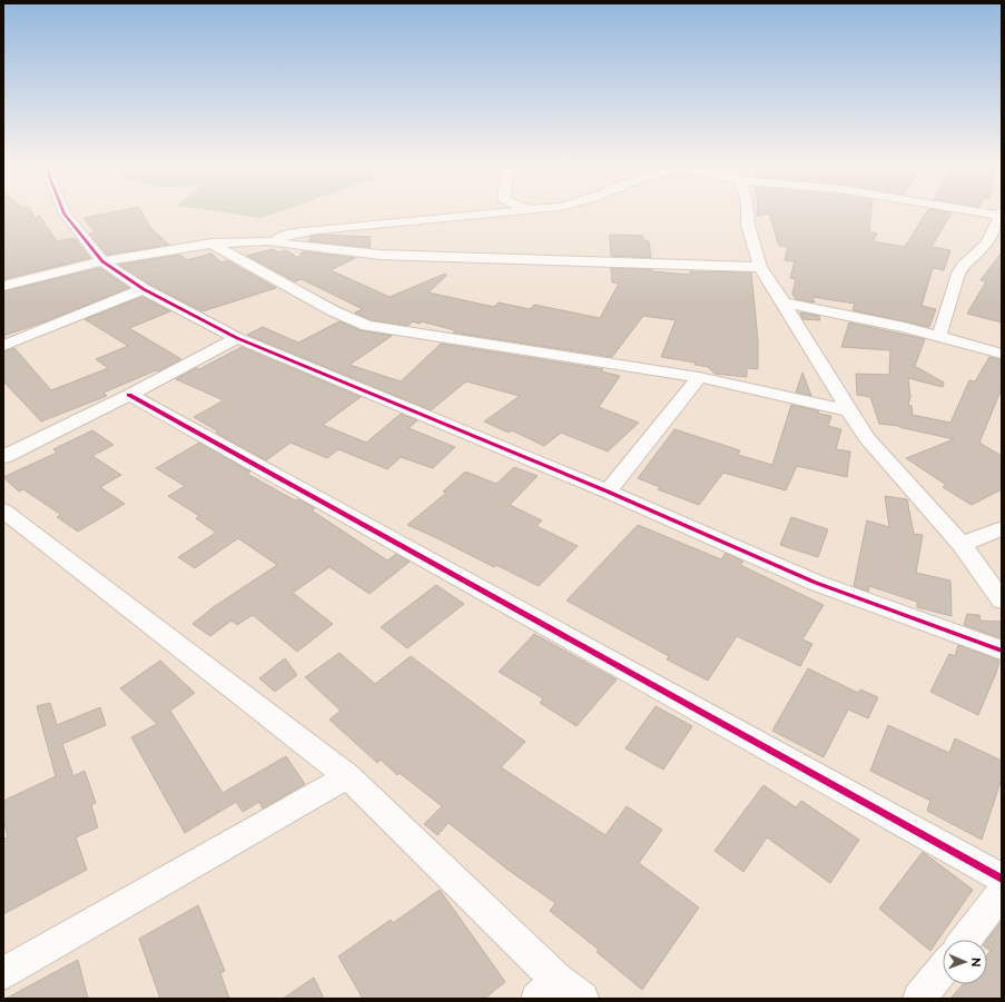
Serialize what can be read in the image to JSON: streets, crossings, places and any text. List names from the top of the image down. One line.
{"north":"right"}
